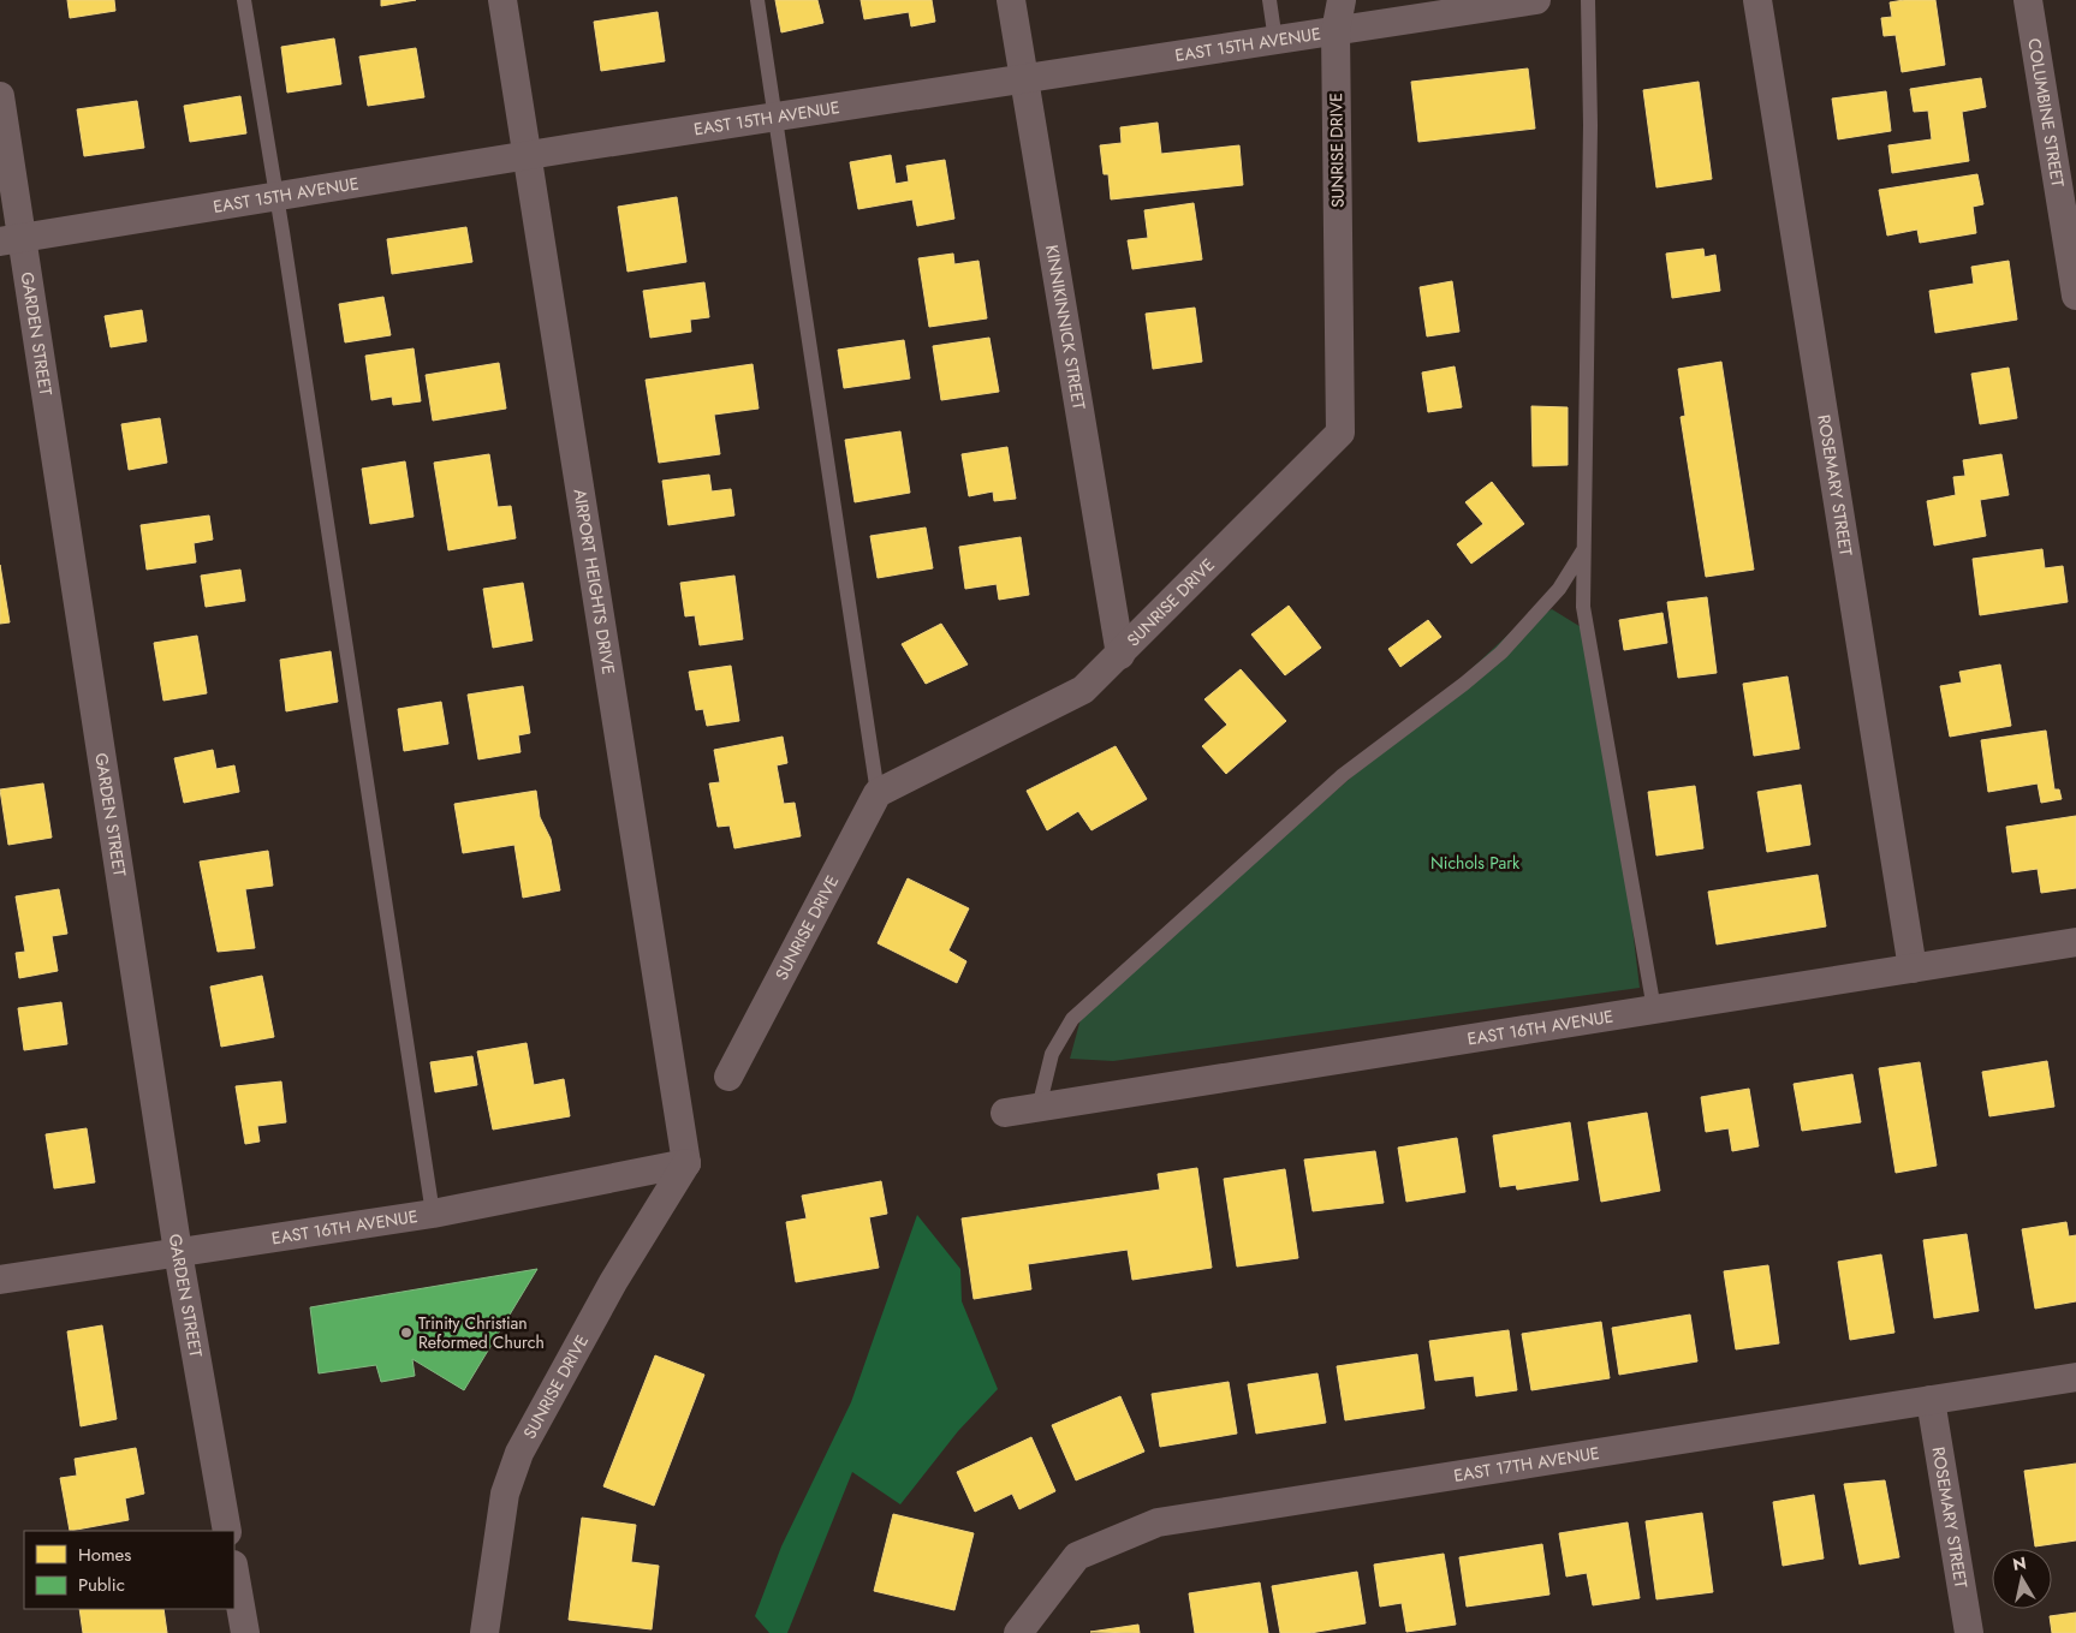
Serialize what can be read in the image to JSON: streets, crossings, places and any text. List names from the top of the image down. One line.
{"streets":{"street":["EAST 15TH AVENUE","COLUMBINE STREET","SUNRISE DRIVE","KINNIKINNICK STREET","GARDEN STREET","ROSEMARY STREET","AIRPORT HEIGHTS DRIVE","EAST 16TH AVENUE","EAST 17TH AVENUE"]},"crossings":[["EAST 15TH AVENUE","SUNRISE DRIVE"],["EAST 15TH AVENUE","KINNIKINNICK STREET"],["EAST 15TH AVENUE","GARDEN STREET"],["EAST 15TH AVENUE","AIRPORT HEIGHTS DRIVE"],["SUNRISE DRIVE","KINNIKINNICK STREET"],["SUNRISE DRIVE","AIRPORT HEIGHTS DRIVE"],["SUNRISE DRIVE","EAST 16TH AVENUE"],["GARDEN STREET","EAST 16TH AVENUE"],["ROSEMARY STREET","EAST 16TH AVENUE"],["ROSEMARY STREET","EAST 17TH AVENUE"],["AIRPORT HEIGHTS DRIVE","EAST 16TH AVENUE"]],"parks":["Nichols Park"],"places":["Trinity Christian Reformed Church"],"legend":["Homes","Public"],"north":"top"}
